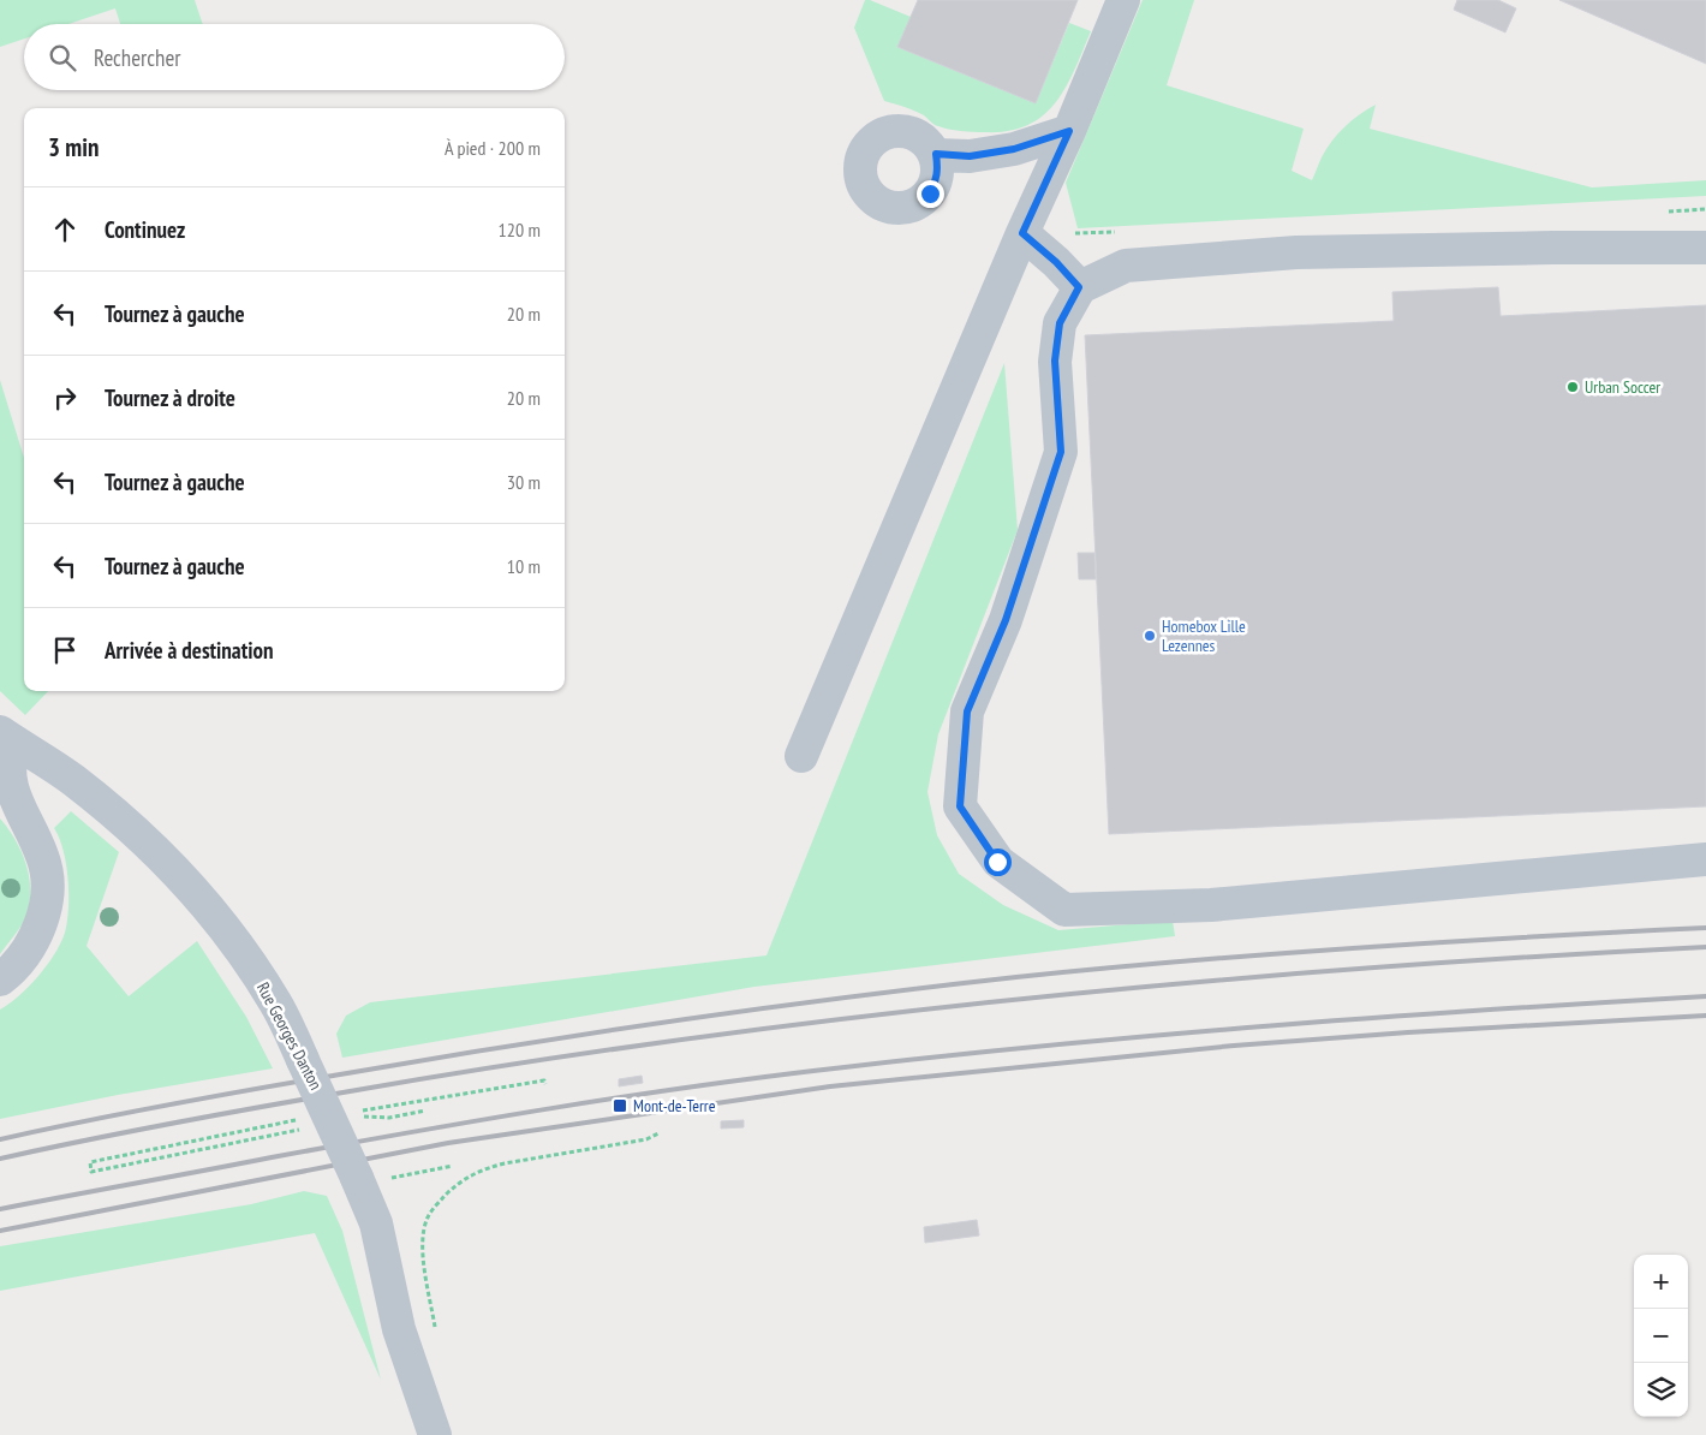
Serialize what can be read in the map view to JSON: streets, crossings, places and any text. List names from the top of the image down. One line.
{"streets":{"street":["Rue Georges Danton"]},"places":{"other":["Urban Soccer","Homebox Lille Lezennes"],"transit":["Mont-de-Terre"]},"page":{"search":"Rechercher","heading":["3 min","À pied · 200 m"],"list":[["Continuez","120 m"],["Tournez à gauche","20 m"],["Tournez à droite","20 m"],["Tournez à gauche","30 m"],["Tournez à gauche","10 m"],"Arrivée à destination"],"map_buttons":["+","−"]}}
